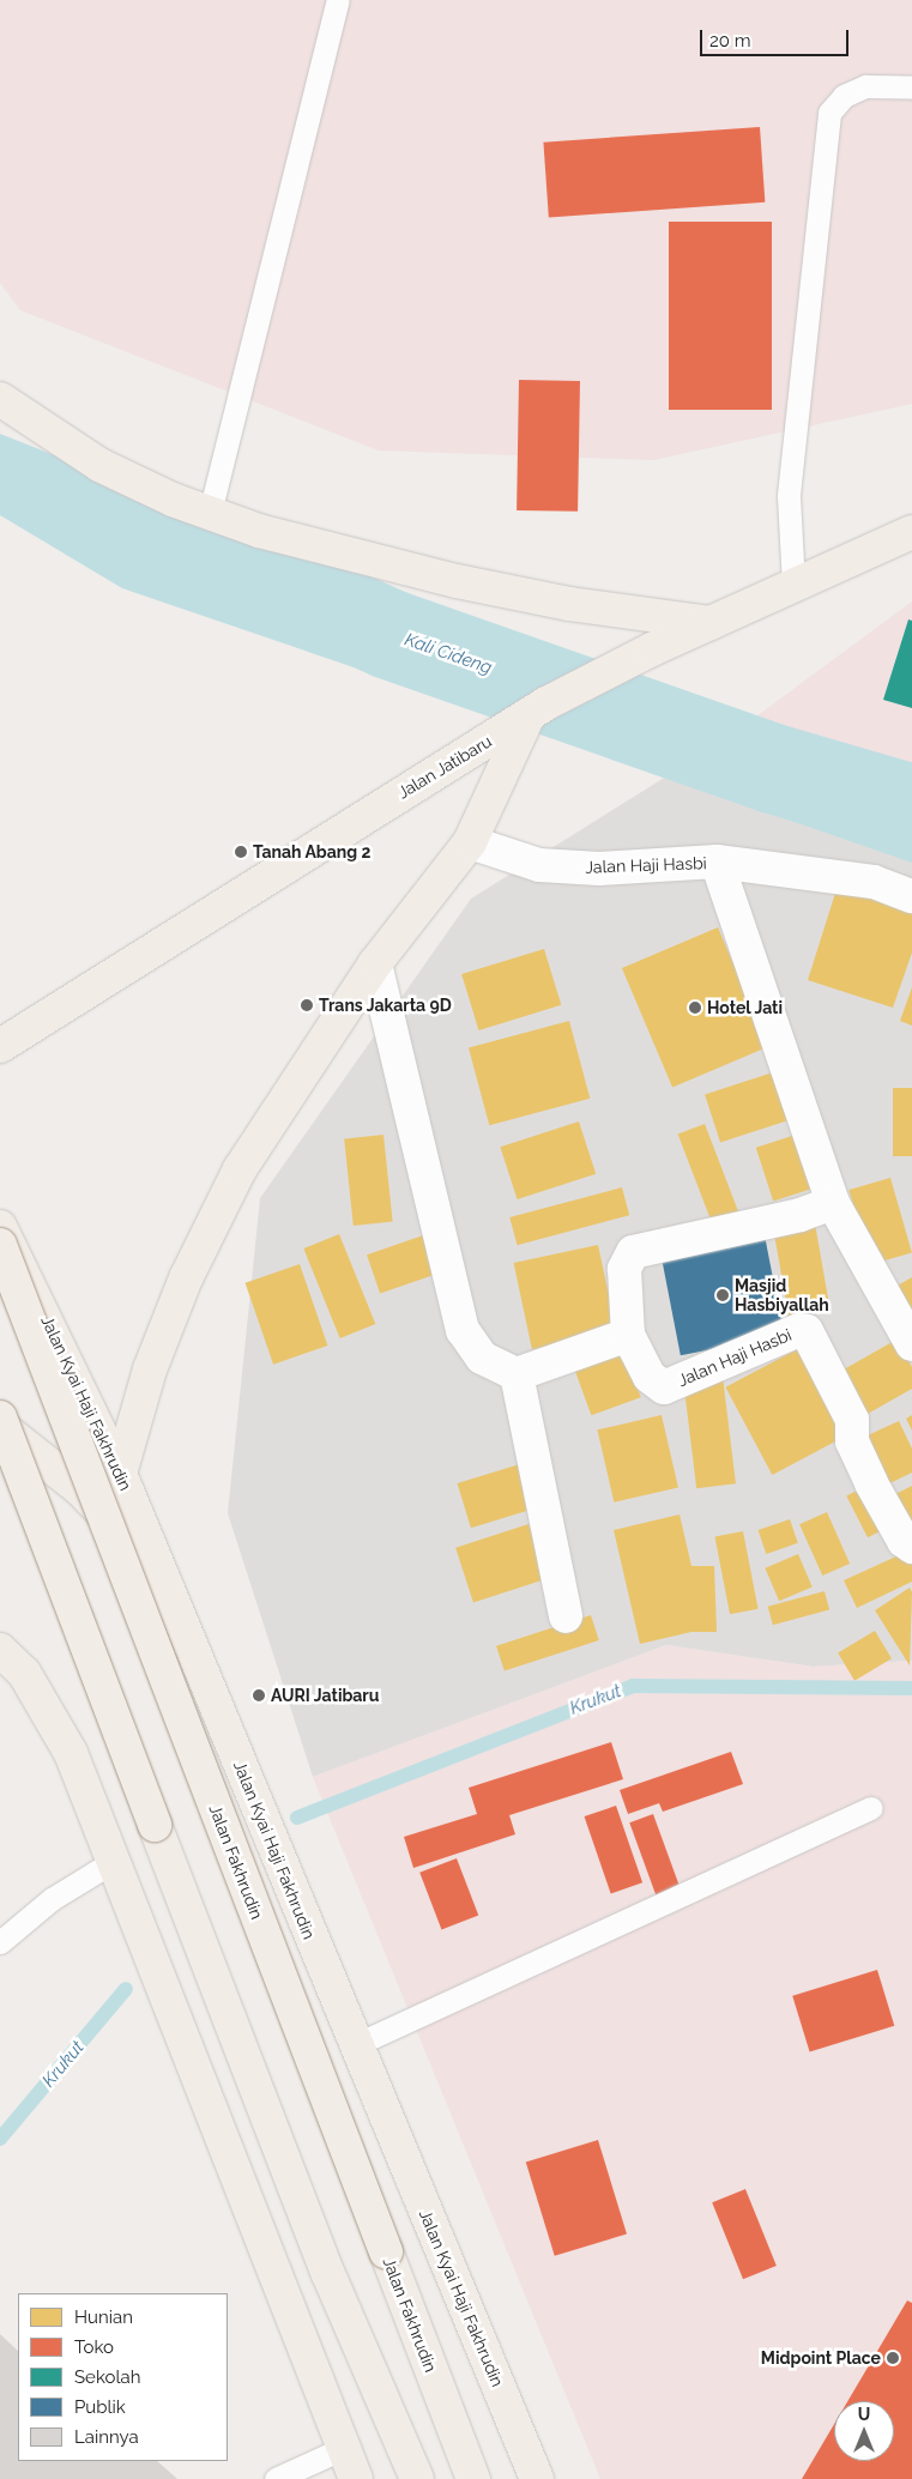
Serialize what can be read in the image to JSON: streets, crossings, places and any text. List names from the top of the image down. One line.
{"streets":{"main road":["Jalan Jatibaru","Jalan Kyai Haji Fakhrudin","Jalan Fakhrudin"],"street":["Jalan Haji Hasbi"]},"water":["Kali Cideng","Krukut"],"places":["Tanah Abang 2","Trans Jakarta 9D","Hotel Jati","Masjid Hasbiyallah","AURI Jatibaru","Midpoint Place"],"legend":["Hunian","Toko","Sekolah","Publik","Lainnya"],"scale_bar":"20 m","north":"top"}
